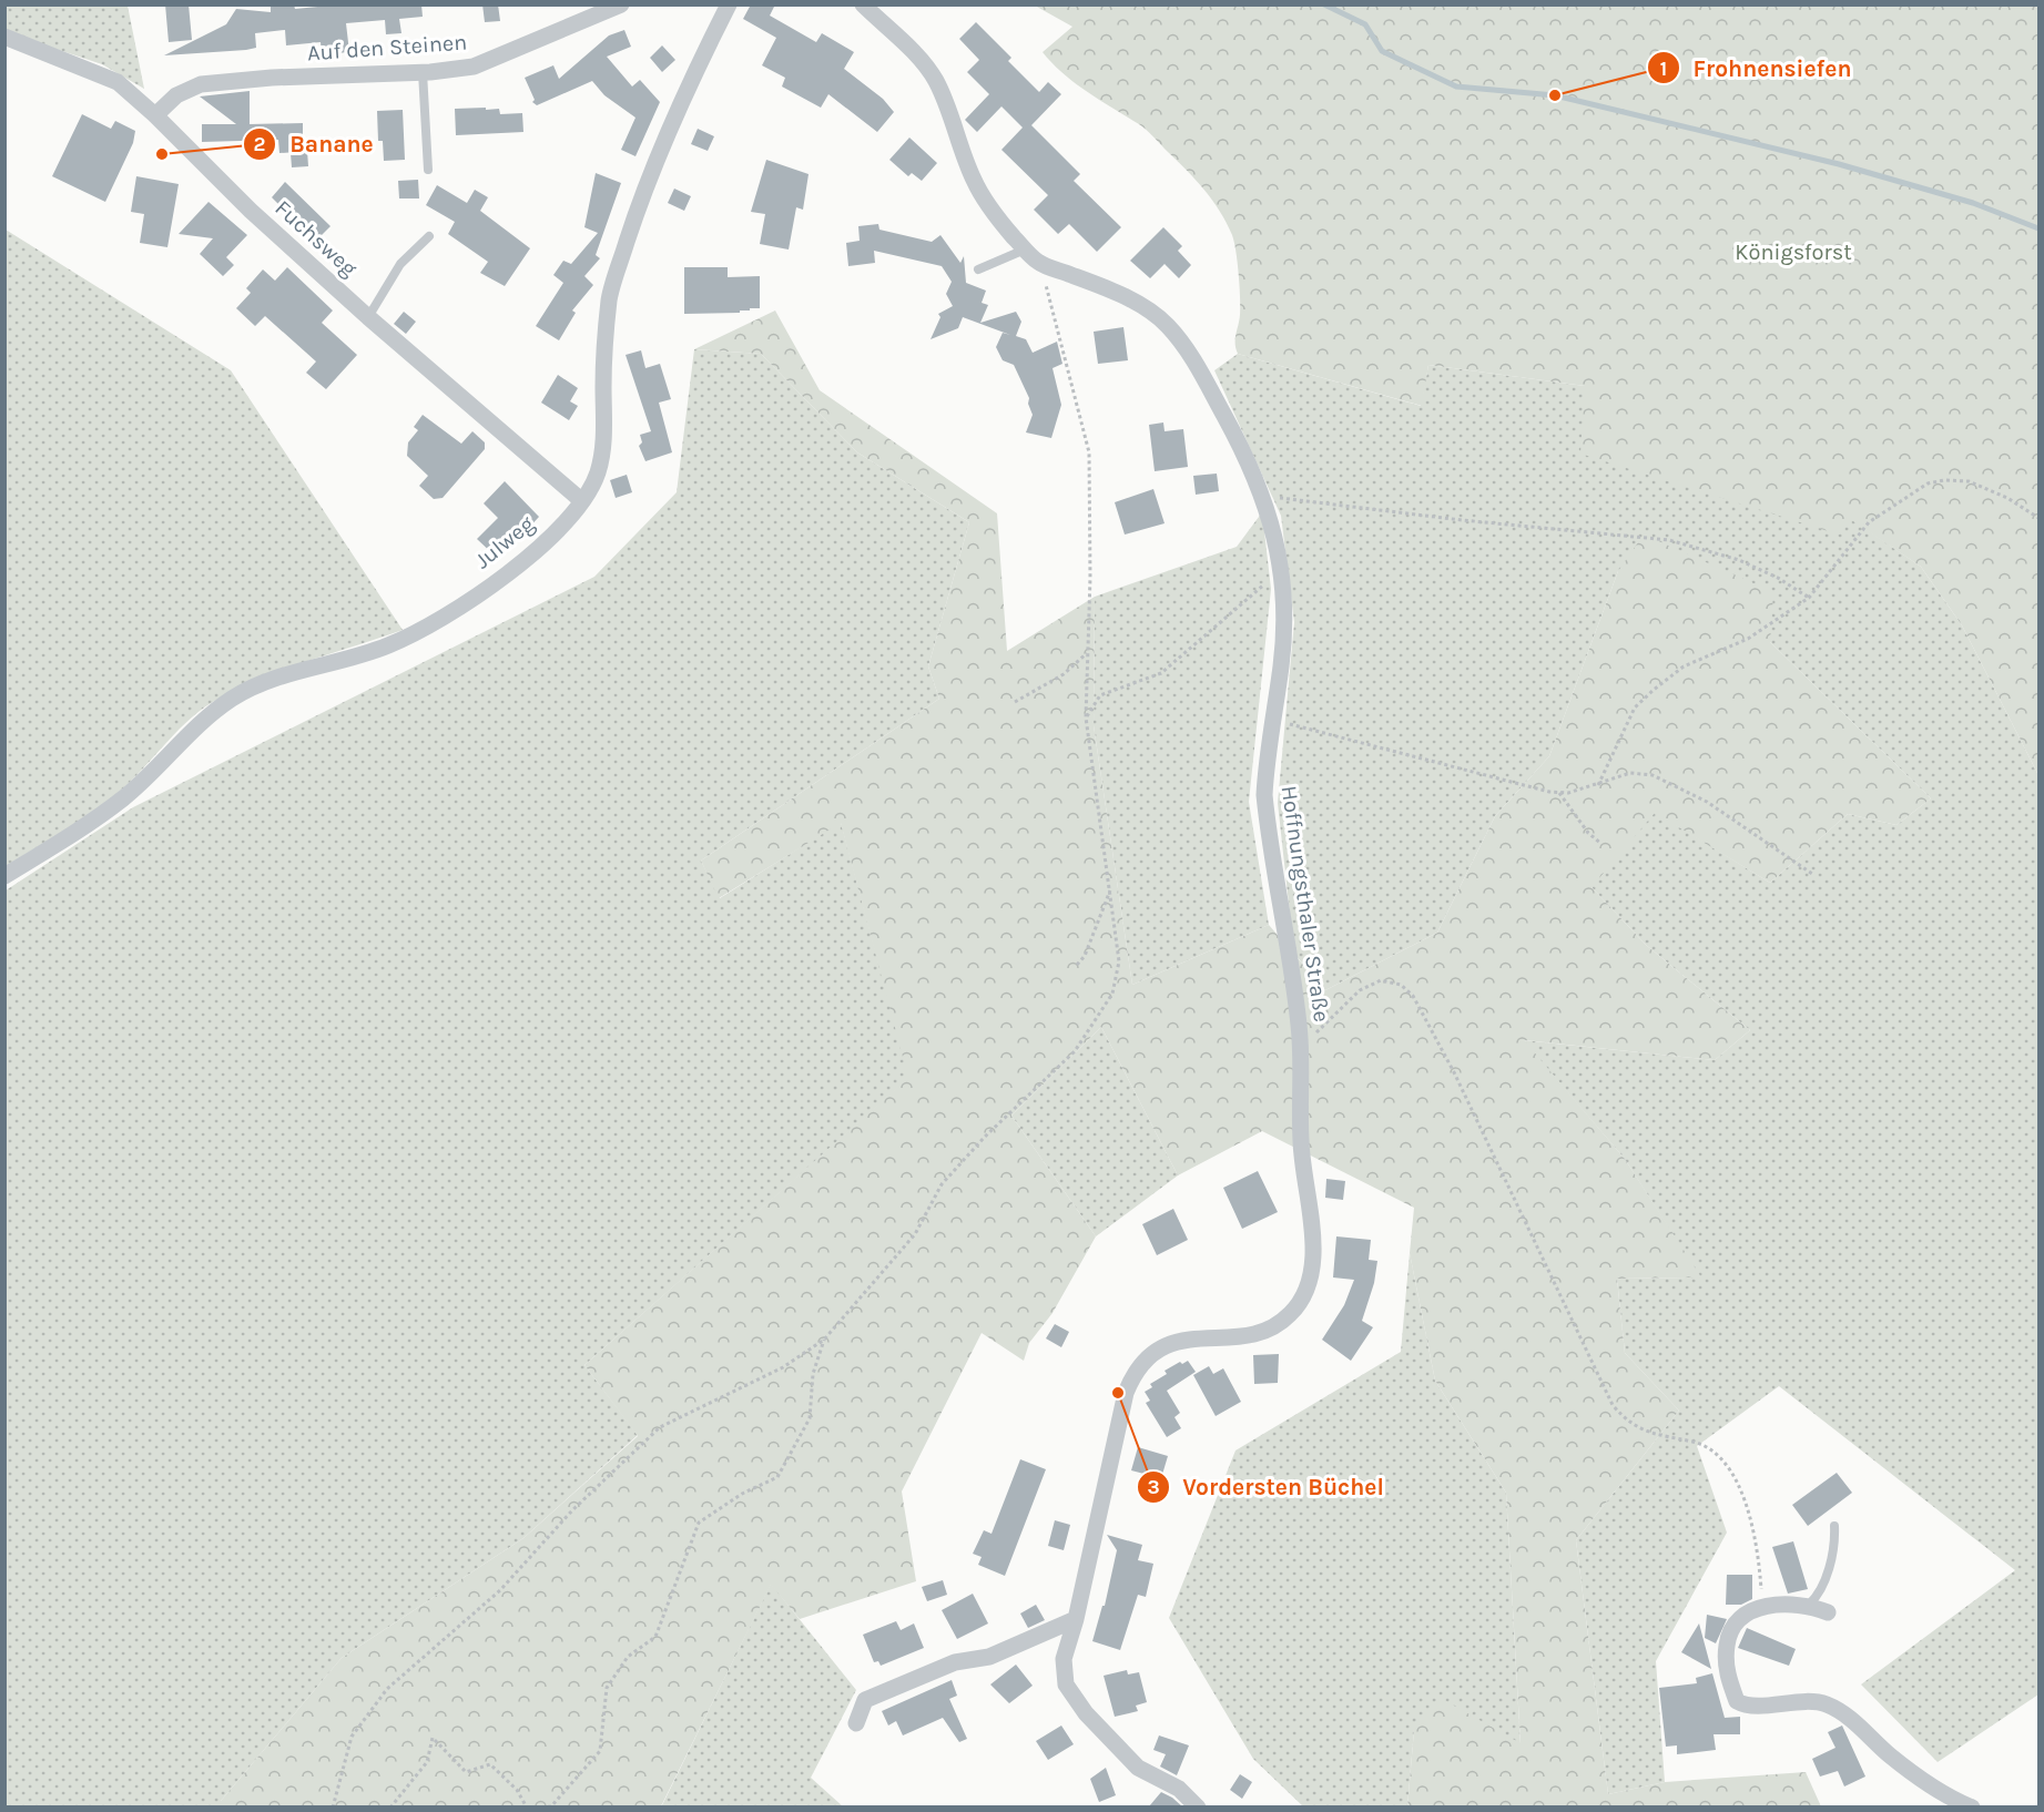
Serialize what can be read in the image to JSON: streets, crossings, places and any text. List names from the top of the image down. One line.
{"streets":{"street":["Auf den Steinen","Fuchsweg","Julweg","Hoffnungsthaler Straße"]},"crossings":[["Auf den Steinen","Fuchsweg"],["Fuchsweg","Julweg"]],"parks":["Königsforst"],"places":["Frohnensiefen","Banane","Vordersten Büchel"]}
